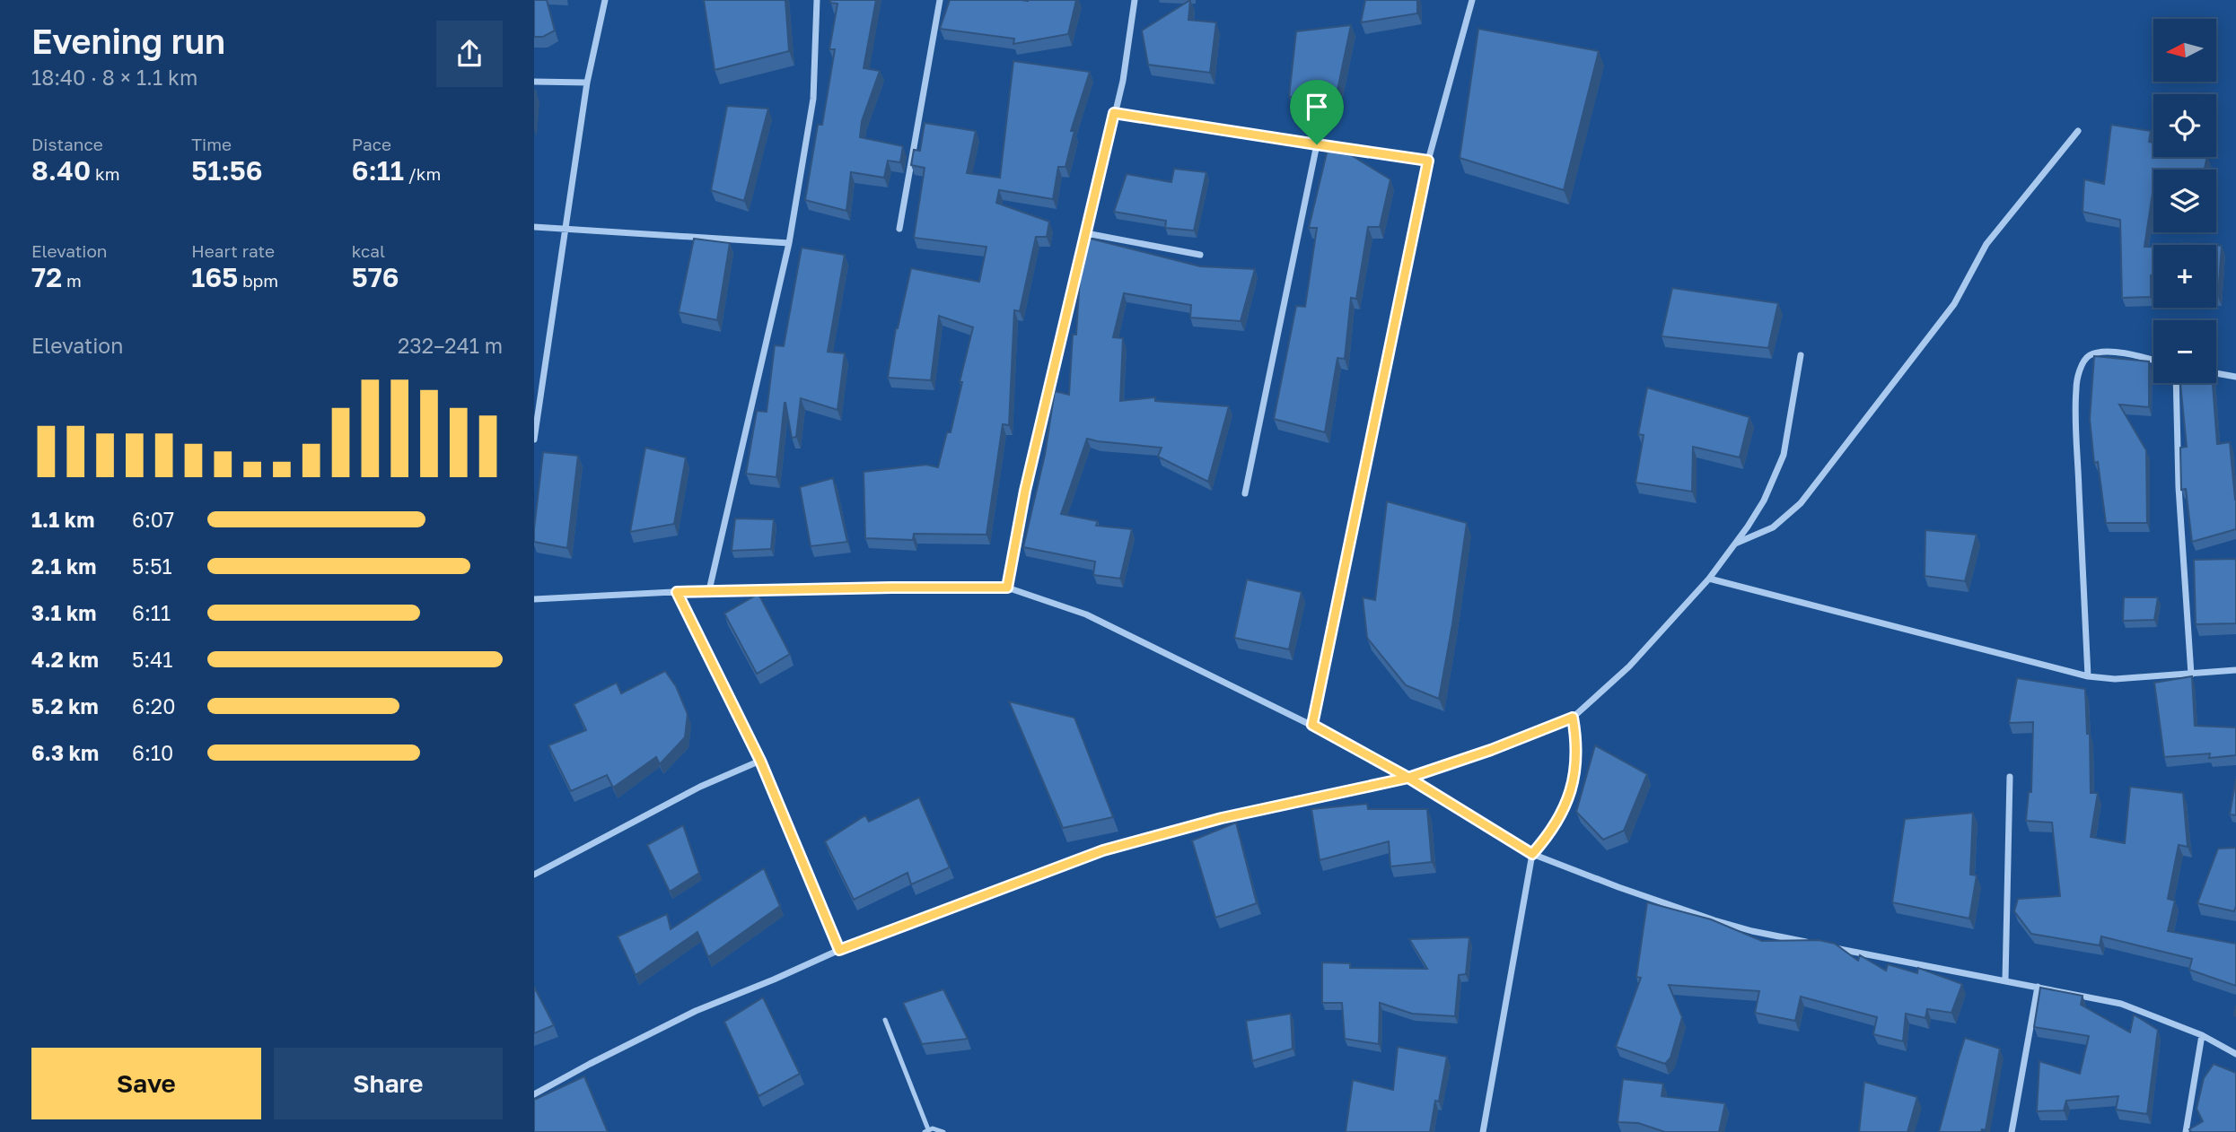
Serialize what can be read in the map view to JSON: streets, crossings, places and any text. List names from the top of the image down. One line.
{"north":"left","page":{"heading":["Evening run","18:40 · 8 × 1.1 km"],"map_buttons":["+","−"],"stats":[["Distance","8.40 km"],["Time","51:56"],["Pace","6:11 /km"],["Elevation","72 m"],["Heart rate","165 bpm"],["kcal","576"]],"chart":["Elevation","232–241 m"],"list":[{"name":"1.1 km","note":"6:07"},{"name":"2.1 km","note":"5:51"},{"name":"3.1 km","note":"6:11"},{"name":"4.2 km","note":"5:41"},{"name":"5.2 km","note":"6:20"},{"name":"6.3 km","note":"6:10"}],"buttons":["Save","Share"]}}
